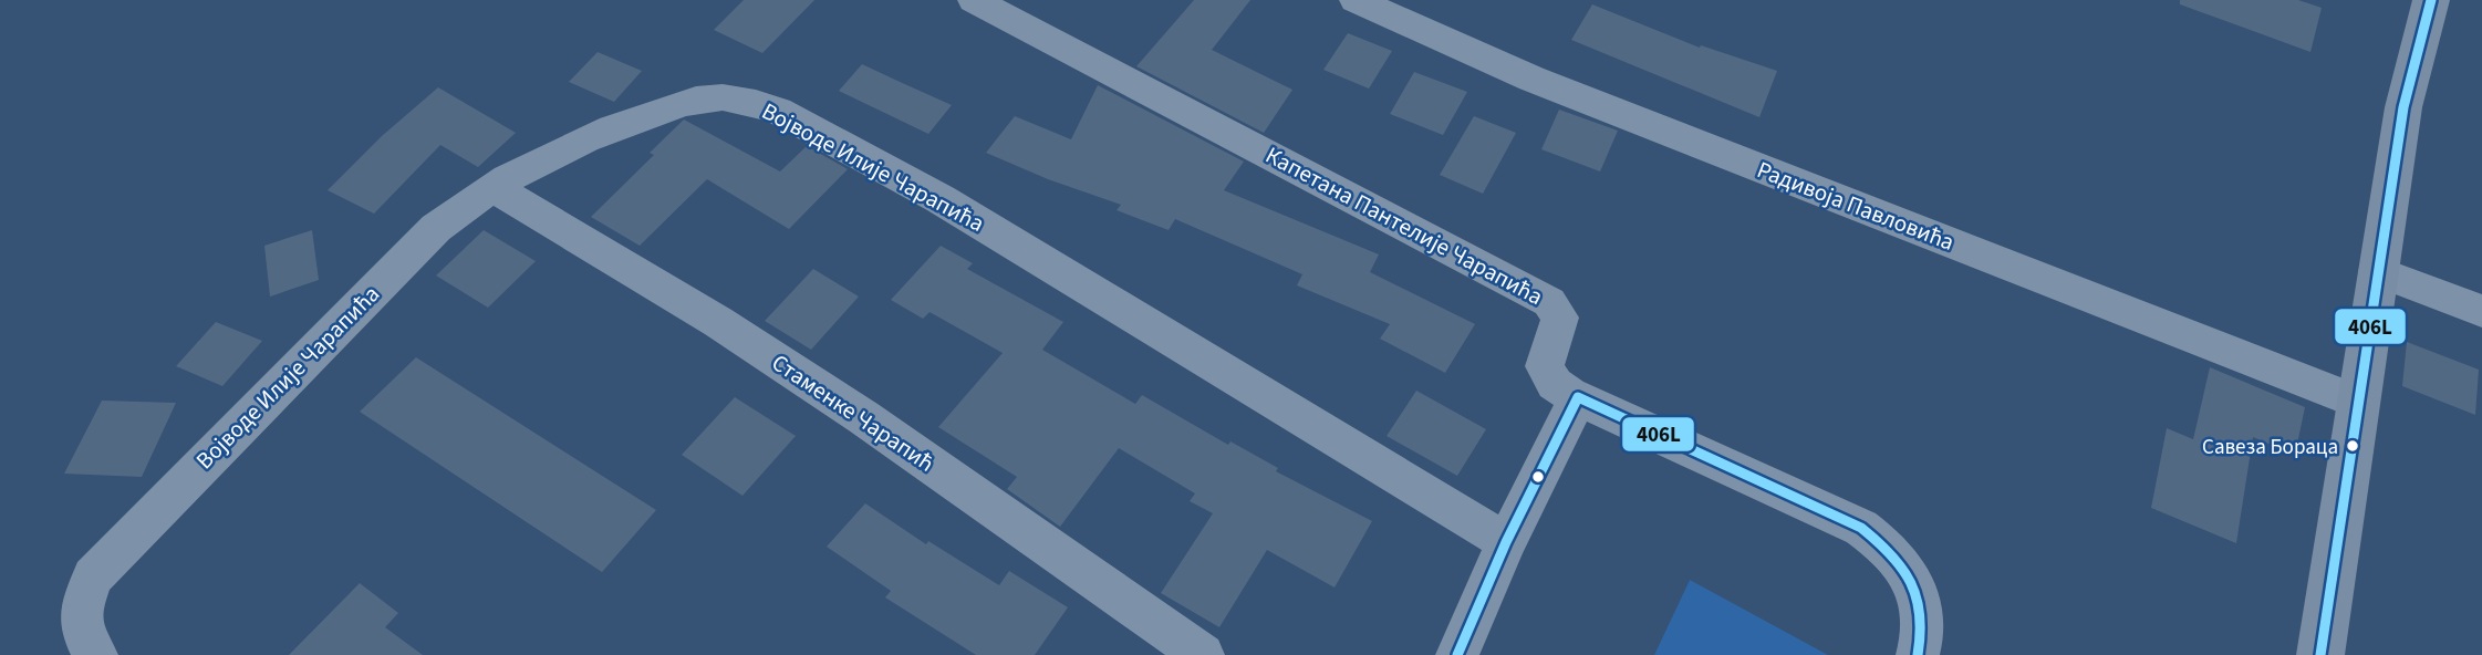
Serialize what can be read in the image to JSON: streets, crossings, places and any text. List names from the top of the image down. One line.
{"streets":{"street":["Војводе Илије Чарапића","Радивоја Павловића","Капетана Пантелије Чарапића","Стаменке Чарапић"]},"crossings":[["Војводе Илије Чарапића","Стаменке Чарапић"]],"places":["Савеза Бораца"],"lines":["transit line 406L"]}
